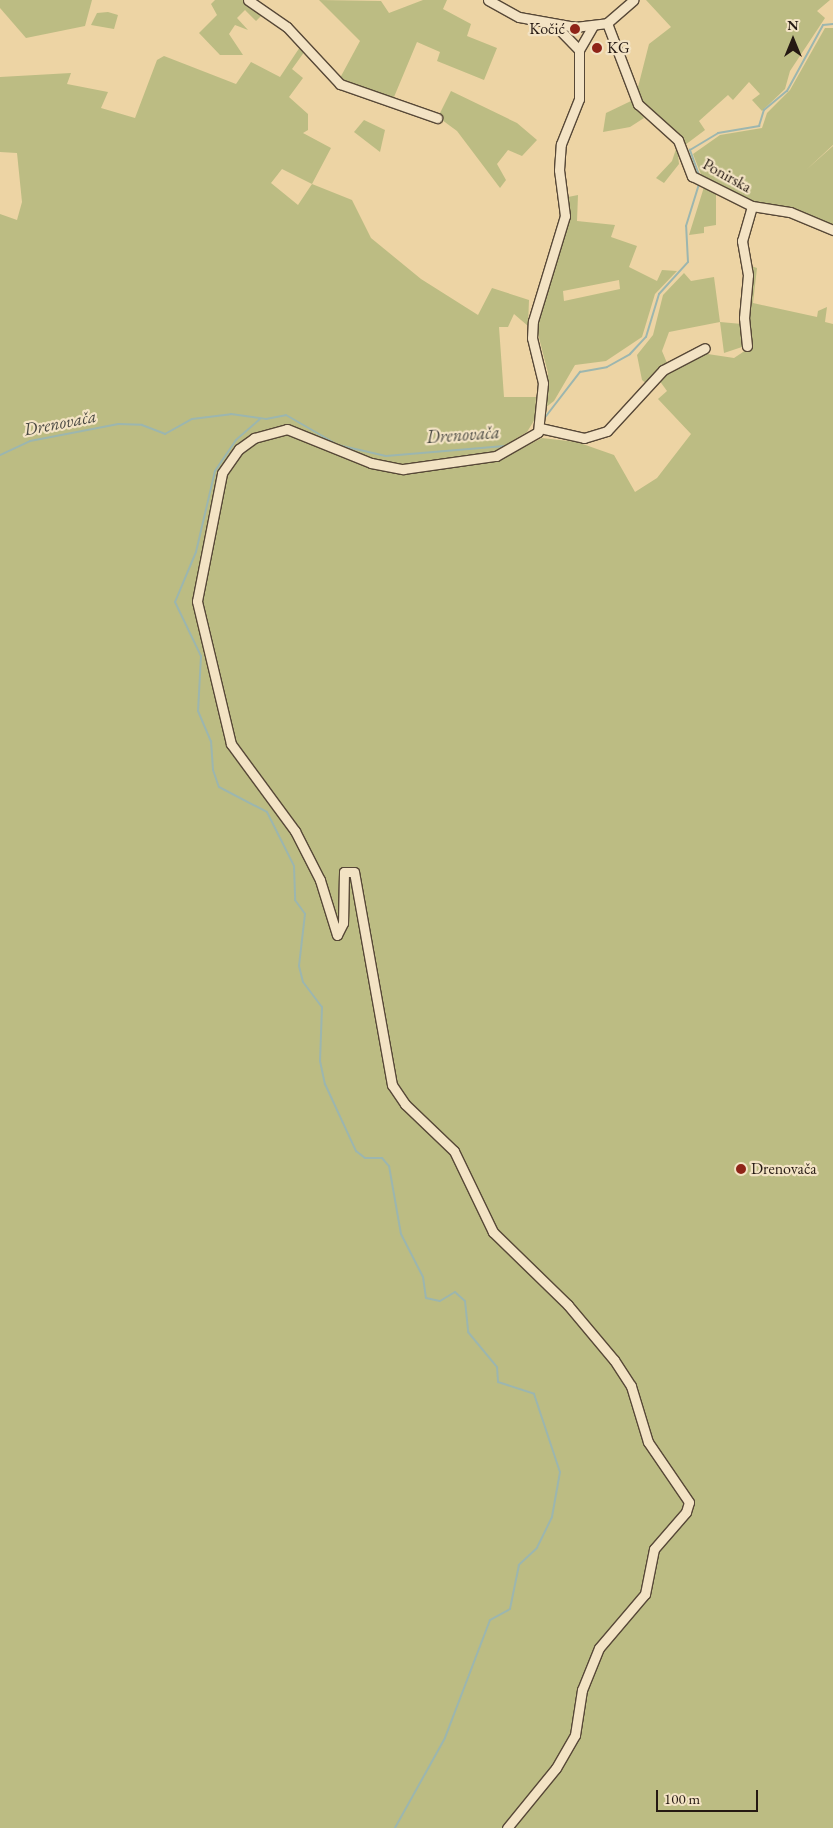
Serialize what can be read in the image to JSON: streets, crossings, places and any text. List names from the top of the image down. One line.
{"streets":{"street":["Ponirska"]},"water":["Drenovača"],"places":["Kočić","KG","Drenovača"],"scale_bar":"100 m","north":"top"}
